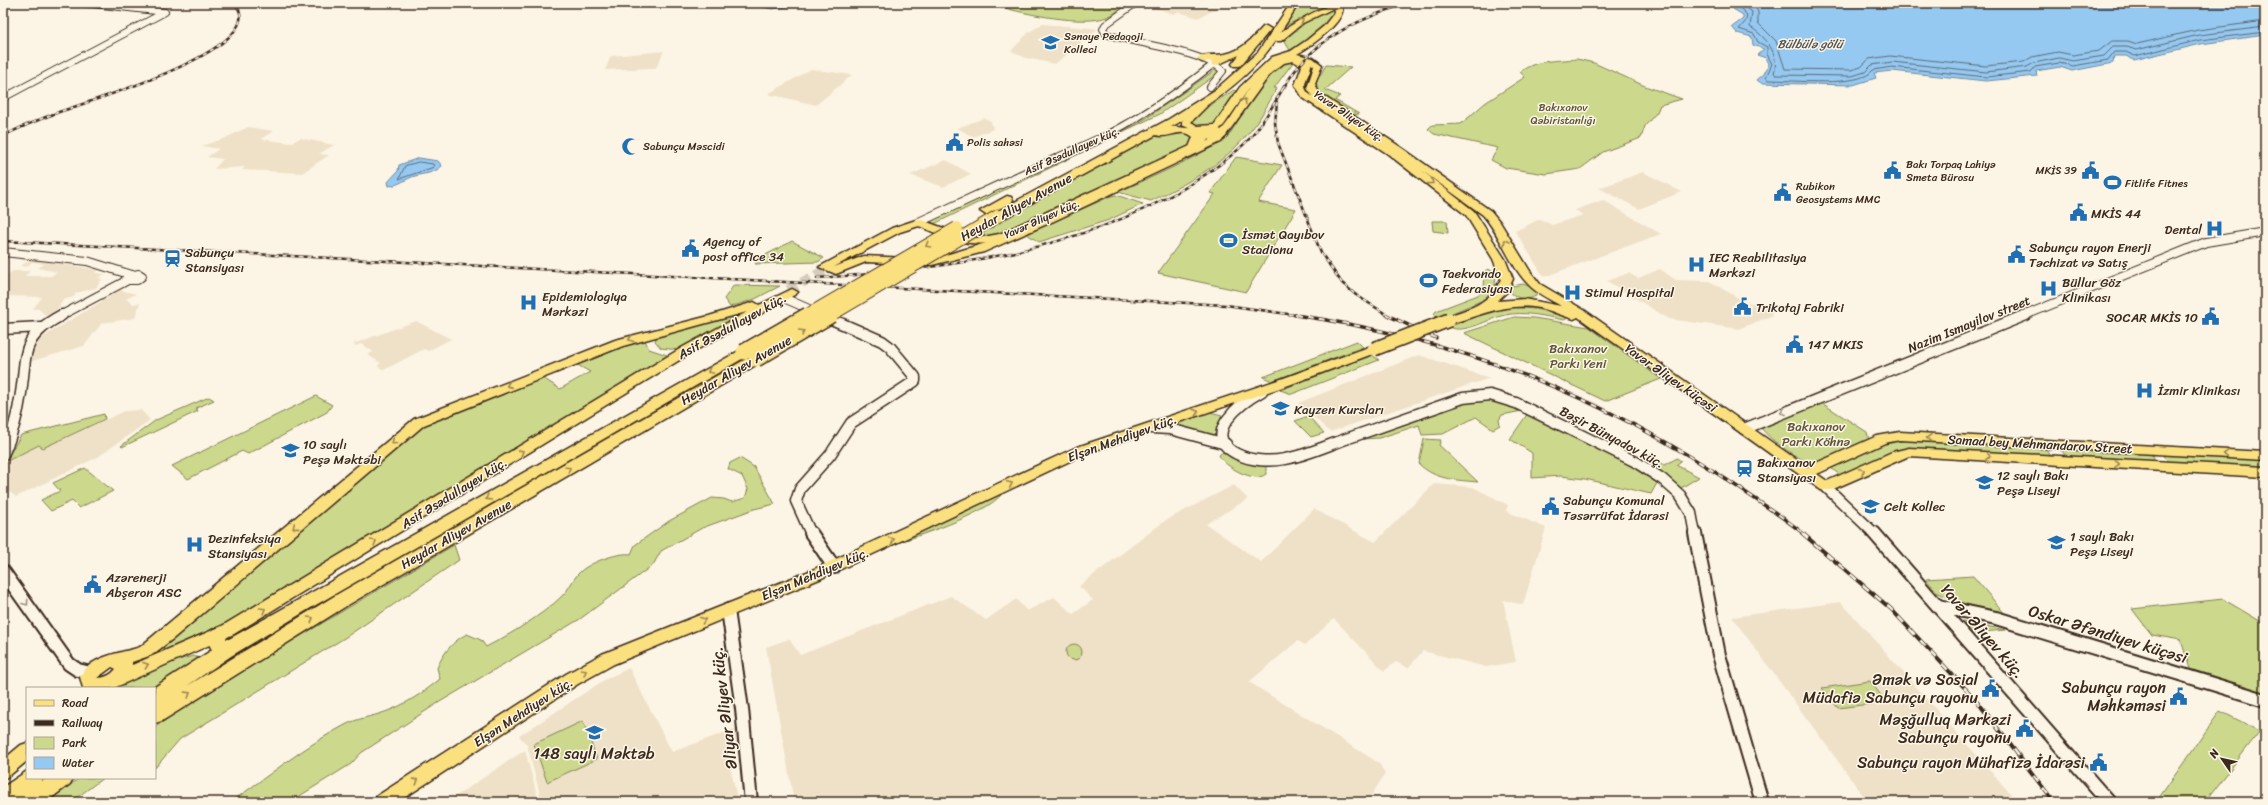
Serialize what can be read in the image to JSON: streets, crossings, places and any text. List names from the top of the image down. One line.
{"streets":{"highway":["Heydar Aliyev Avenue"],"main road":["Yavər Əliyev küç.","Asif Əsədullayev küç.","Yavər Əliyev küçəsi","Elşən Mehdiyev küç.","Samad bey Mehmandarov Street"],"street":["Nazim Ismayilov street","Bəşir Bünyadov küç.","Oskar Əfəndiyev küçəsi","Əliyar Əliyev küç."]},"crossings":[["Yavər Əliyev küç.","Samad bey Mehmandarov Street"],["Yavər Əliyev küç.","Oskar Əfəndiyev küçəsi"],["Asif Əsədullayev küç.","Heydar Aliyev Avenue"],["Nazim Ismayilov street","Yavər Əliyev küçəsi"],["Bəşir Bünyadov küç.","Elşən Mehdiyev küç."],["Elşən Mehdiyev küç.","Əliyar Əliyev küç."]],"one_way":["Nazim Ismayilov street","Elşən Mehdiyev küç."],"water":["Bülbülə gölü"],"parks":["Bakıxanov Qəbiristanlığı","Bakıxanov Parkı Yeni","Bakıxanov Parkı Köhnə"],"places":{"school or university":["Sənaye Pedaqoji Kolleci","Kayzen Kursları","10 saylı Peşə Məktəbi","12 saylı Bakı Peşə Liseyi","Celt Kollec","1 saylı Bakı Peşə Liseyi","148 saylı Məktəb"],"public building":["Polis sahəsi","Bakı Torpaq Lahiyə Smeta Bürosu","MKİS 39","Rubikon Geosystems MMC","MKİS 44","Agency of post office 34","Sabunçu rayon Enerji Təchizat və Satış","Trikotaj Fabriki","SOCAR MKİS 10","147 MKIS","Sabunçu Komunal Təsərrüfat İdarəsi","Azərenerji Abşeron ASC","Əmək və Sosial Müdafiə Sabunçu rayonu","Sabunçu rayon Məhkəməsi","Məşğulluq Mərkəzi Sabunçu rayonu","Sabunçu rayon Mühafizə İdarəsi"],"mosque":["Sabunçu Məscidi"],"sports":["Fitlife Fitnes","İsmət Qayıbov Stadionu","Taekvondo Federasiyası"],"hospital":["Dental","IEC Reabilitasiya Mərkəzi","Büllur Göz Klinikası","Stimul Hospital","Epidemiologiya Mərkəzi","İzmir Klinikası","Dezinfeksiya Stansiyası"],"station":["Sabunçu Stansiyası","Bakıxanov Stansiyası"]},"legend":["Road","Railway","Park","Water"],"north":"top left"}
